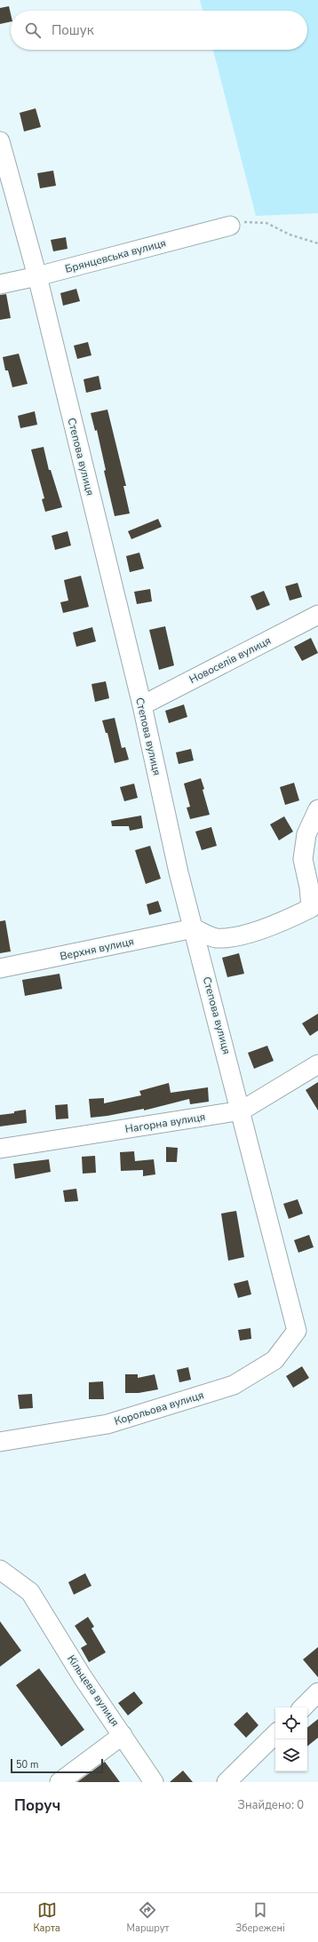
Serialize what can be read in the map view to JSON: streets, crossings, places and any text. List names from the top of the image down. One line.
{"streets":{"street":["Брянцевська вулиця","Степова вулиця","Новоселів вулиця","Верхня вулиця","Нагорна вулиця","Корольова вулиця","Кільцева вулиця"]},"crossings":[["Брянцевська вулиця","Степова вулиця"],["Степова вулиця","Новоселів вулиця"],["Степова вулиця","Верхня вулиця"],["Степова вулиця","Нагорна вулиця"],["Степова вулиця","Корольова вулиця"]],"scale_bar":"50 m","page":{"search":"Пошук","scale":"50 m","heading":["Поруч","Знайдено: 0"],"nav":["Карта","Маршрут","Збережені"]}}
